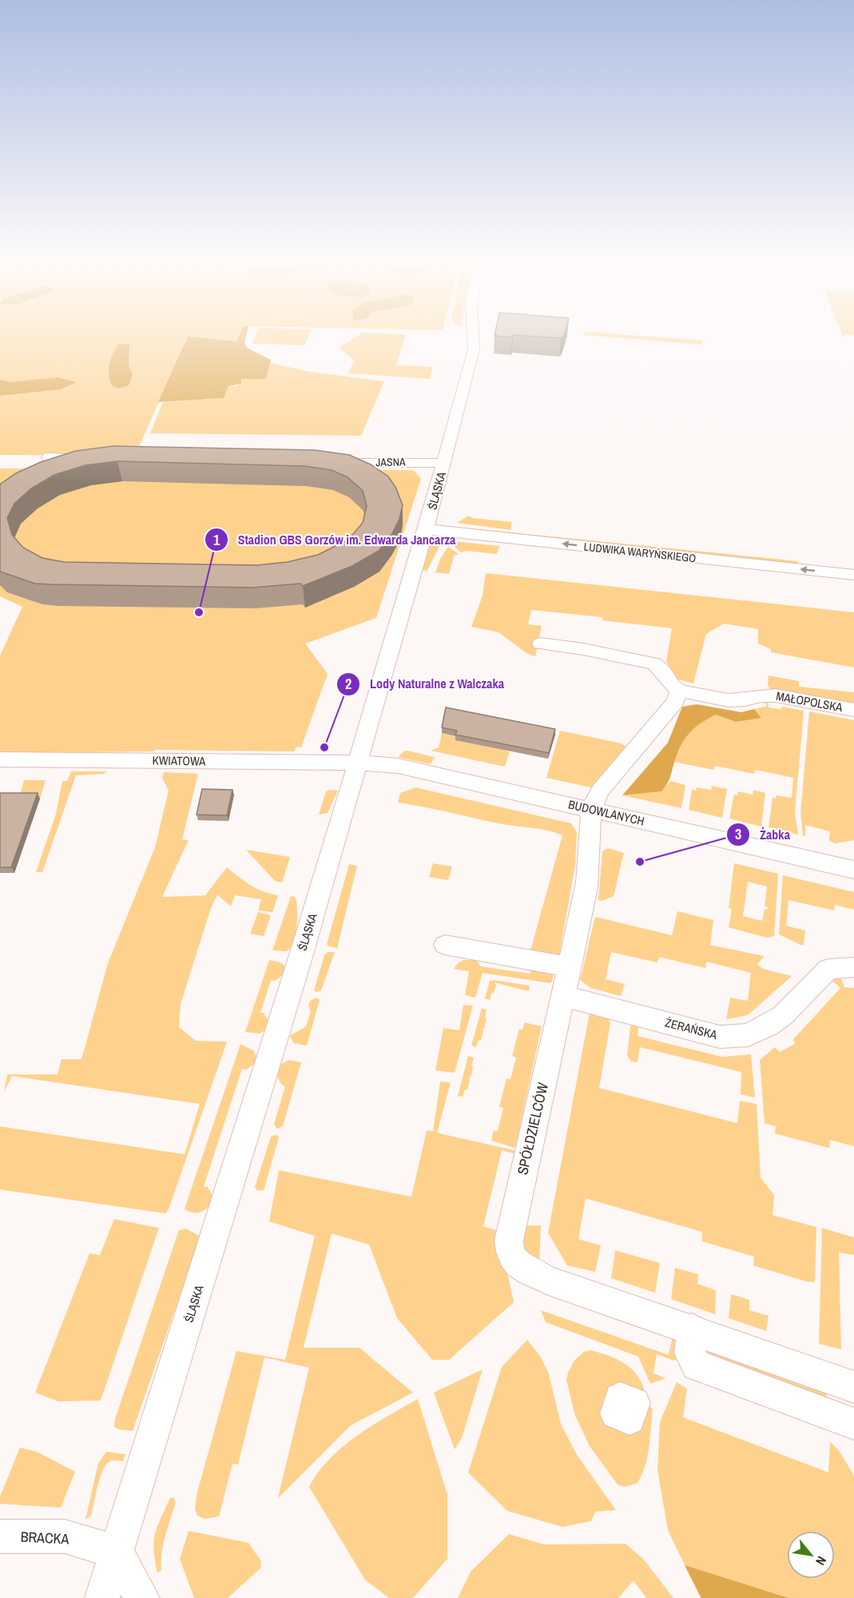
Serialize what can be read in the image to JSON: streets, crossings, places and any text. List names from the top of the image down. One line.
{"streets":{"street":["JASNA","ŚLĄSKA","LUDWIKA WARYŃSKIEGO","MAŁOPOLSKA","KWIATOWA","BUDOWLANYCH","ŻERAŃSKA","SPÓŁDZIELCÓW","BRACKA"]},"crossings":[["JASNA","ŚLĄSKA"],["ŚLĄSKA","LUDWIKA WARYŃSKIEGO"],["ŚLĄSKA","KWIATOWA"],["ŚLĄSKA","BUDOWLANYCH"],["ŚLĄSKA","BRACKA"],["KWIATOWA","BUDOWLANYCH"],["BUDOWLANYCH","SPÓŁDZIELCÓW"],["ŻERAŃSKA","SPÓŁDZIELCÓW"]],"places":["Stadion GBS Gorzów im. Edwarda Jancarza","Lody Naturalne z Walczaka","Żabka"],"north":"bottom right"}
